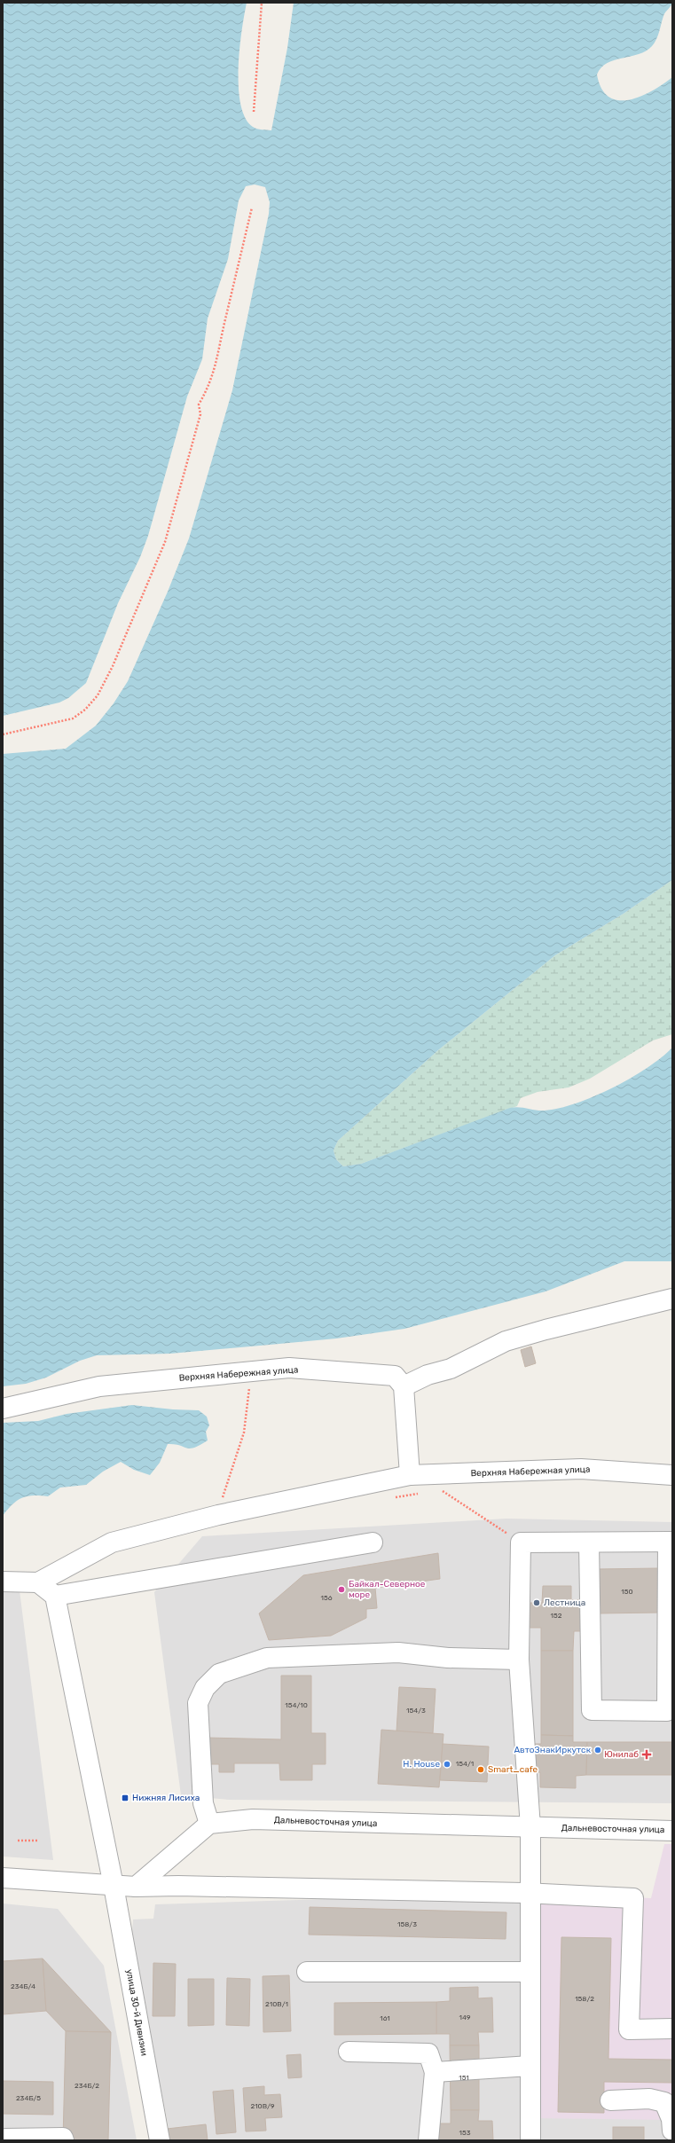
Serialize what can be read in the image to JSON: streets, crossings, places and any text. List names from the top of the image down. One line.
{"streets":{"street":["Верхняя Набережная улица","Дальневосточная улица","улица 30-й Дивизии"]},"places":{"other":["Байкал-Северное море","Лестница","АвтоЗнакИркутск","H. House","Smart_cafe"],"health":["Юнилаб"],"transit":["Нижняя Лисиха"]},"house_numbers":["150","156","152","154/10","154/3","154/1","158/3","234Б/4","158/2","210В/1","149","161","151","234Б/2","234Б/5","210В/9","153"]}
